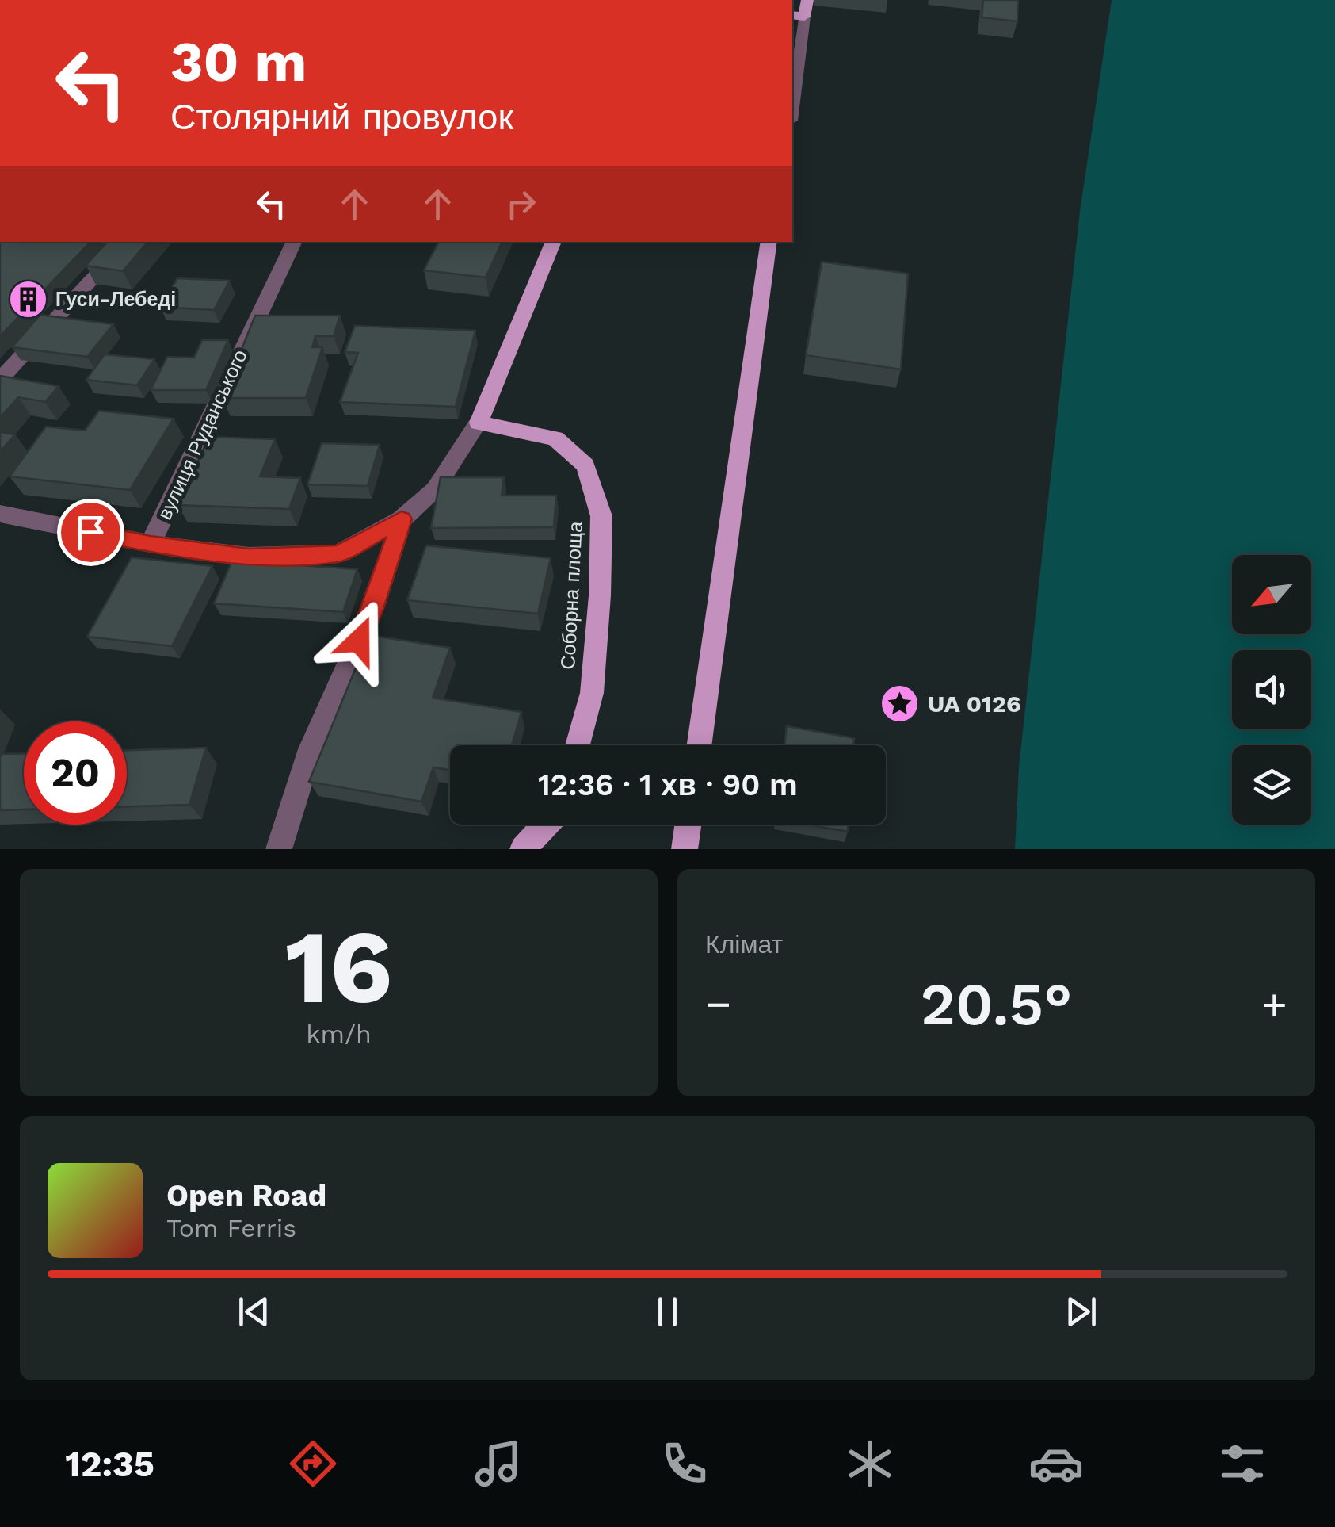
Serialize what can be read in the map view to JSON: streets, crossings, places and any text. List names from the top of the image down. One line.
{"streets":{"main road":["Соборна площа"],"street":["вулиця Руданського"]},"places":{"building":["Гуси-Лебеді"],"place":["UA 0126"]},"north":"bottom left","page":{"turn":["30 m","Столярний провулок"],"limit":"20","trip":"12:36 · 1 хв · 90 m","tile":[["16","km/h"],"Клімат"],"heat":["−","20.5°","+"],"song":["Open Road","Tom Ferris"],"tabs":"12:35"}}
